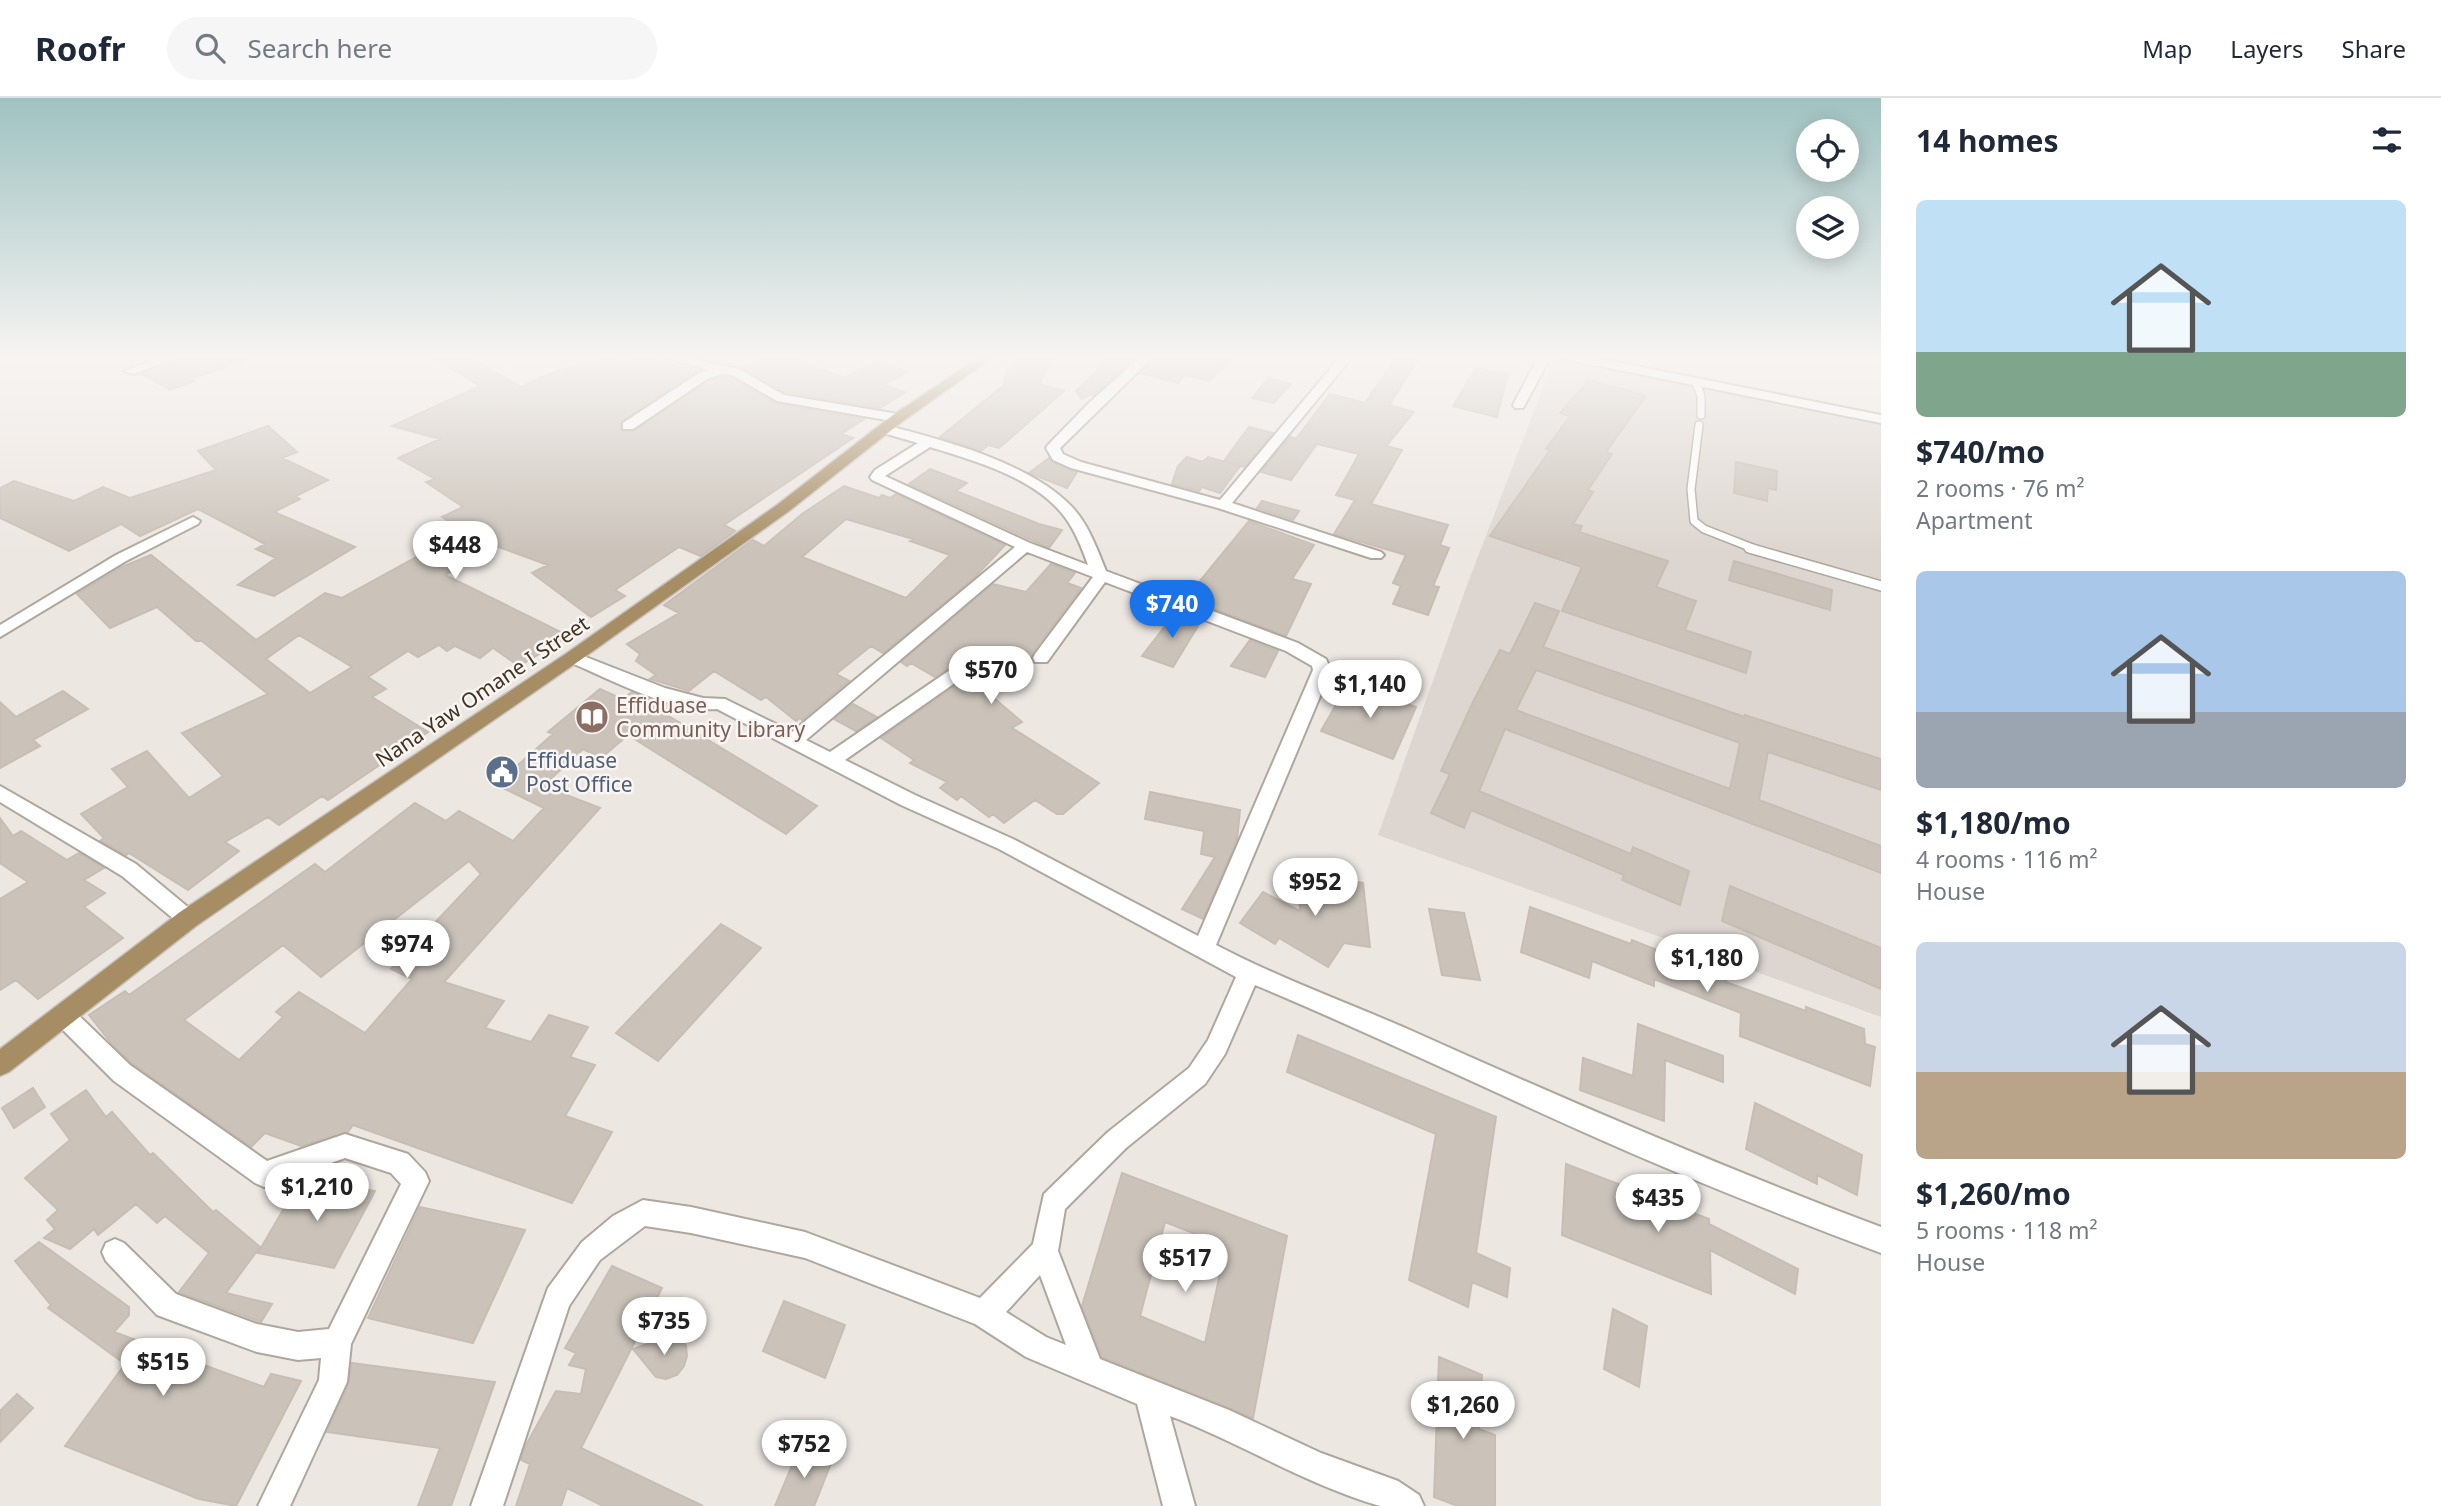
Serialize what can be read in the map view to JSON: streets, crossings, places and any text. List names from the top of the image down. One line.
{"streets":{"main road":["Nana Yaw Omane I Street"]},"places":{"library":["Effiduase Community Library"],"public building":["Effiduase Post Office"]},"page":{"header":"Roofr","search":"Search here","nav":["Map","Layers","Share"],"heading":"14 homes","list":[{"name":"$740/mo","note":"2 rooms · 76 m² · Apartment"},{"name":"$1,180/mo","note":"4 rooms · 116 m² · House"},{"name":"$1,260/mo","note":"5 rooms · 118 m² · House"}],"price":["$448","$740","$570","$1,140","$952","$974","$1,180","$1,210","$435","$517","$735","$515","$1,260","$752"]}}
